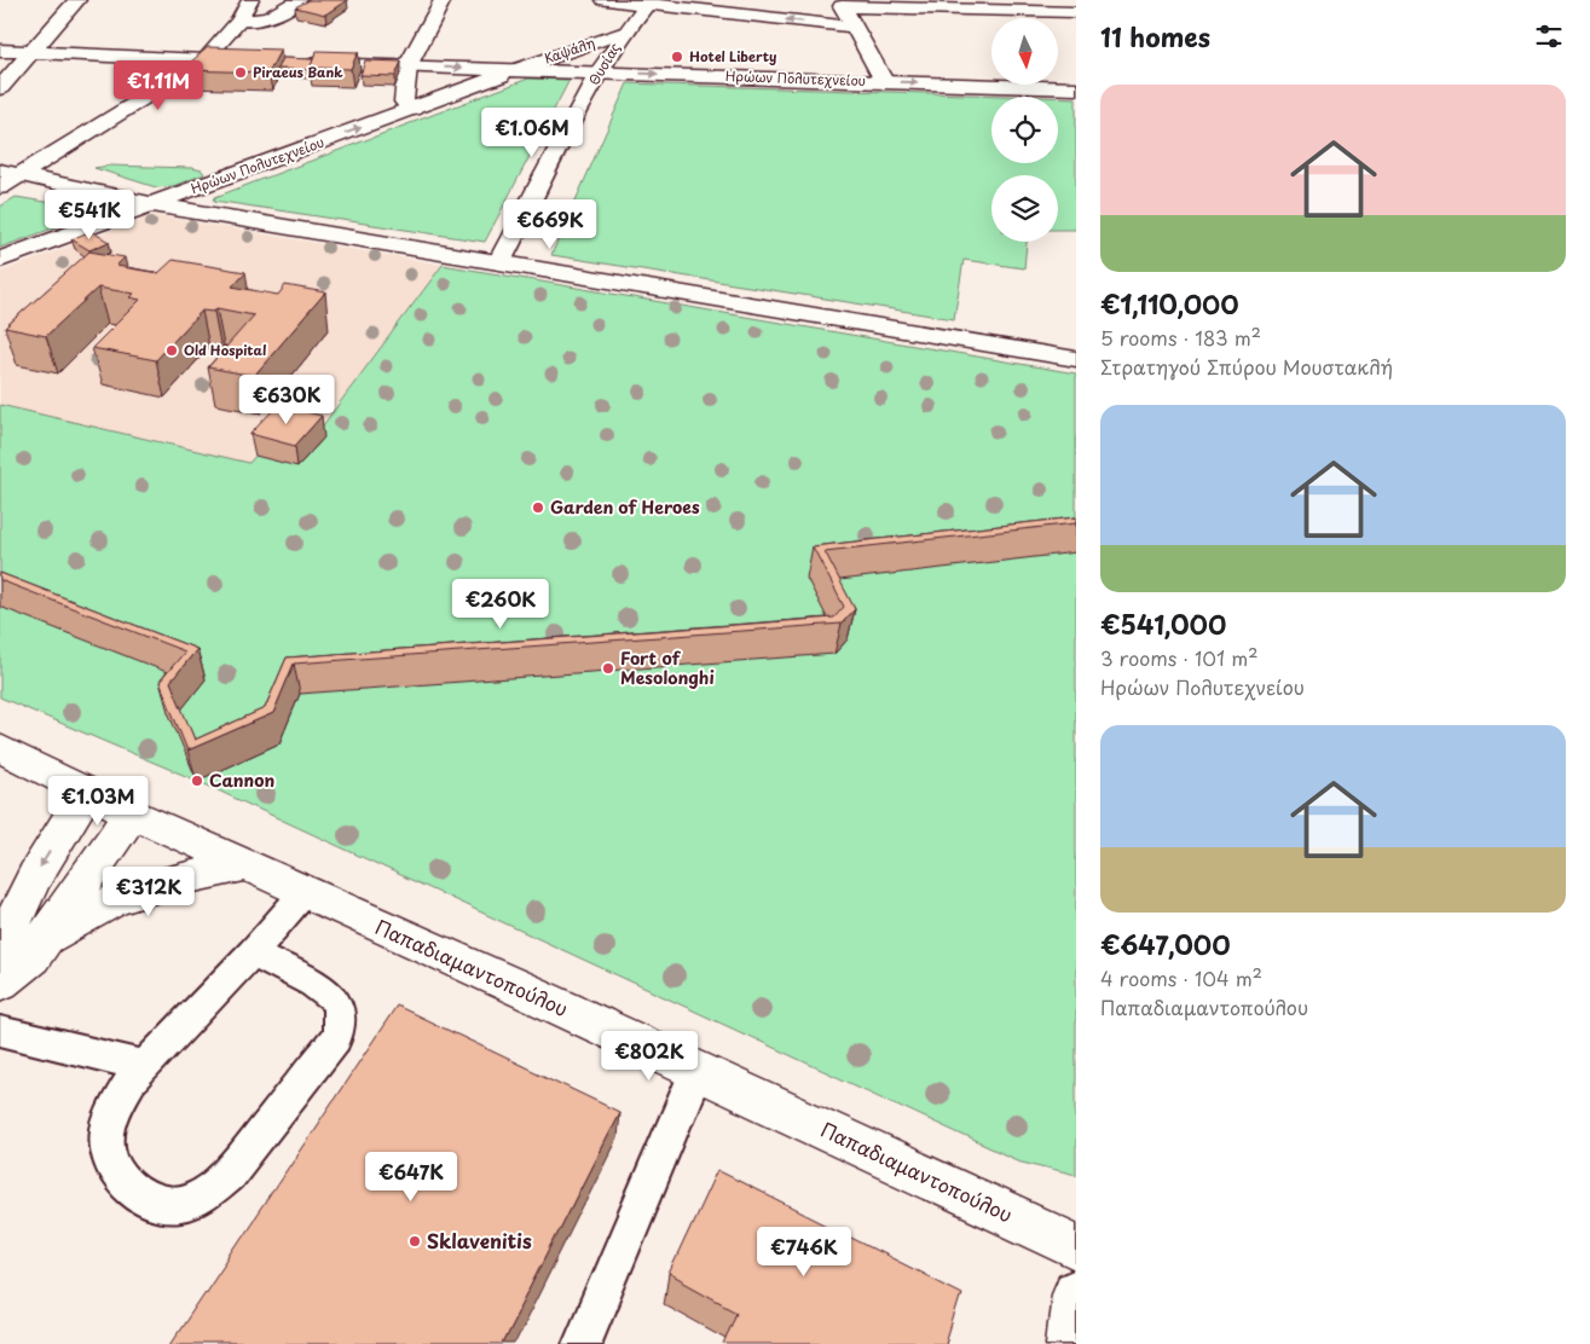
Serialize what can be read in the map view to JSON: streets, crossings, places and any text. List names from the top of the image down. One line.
{"streets":{"street":["Καψάλη","Θυσίας","Ηρώων Πολυτεχνείου","Παπαδιαμαντοπούλου"]},"crossings":[["Καψάλη","Θυσίας"],["Καψάλη","Ηρώων Πολυτεχνείου"],["Θυσίας","Ηρώων Πολυτεχνείου"]],"places":["Hotel Liberty","Piraeus Bank","Old Hospital","Garden of Heroes","Fort of Mesolonghi","Cannon","Sklavenitis"],"north":"bottom","page":{"heading":"11 homes","price":["€1.11M","€1.06M","€541K","€669K","€630K","€260K","€1.03M","€312K","€802K","€647K","€746K"],"list":[{"name":"€1,110,000","note":"5 rooms · 183 m² · Στρατηγού Σπύρου Μουστακλή"},{"name":"€541,000","note":"3 rooms · 101 m² · Ηρώων Πολυτεχνείου"},{"name":"€647,000","note":"4 rooms · 104 m² · Παπαδιαμαντοπούλου"}]}}
